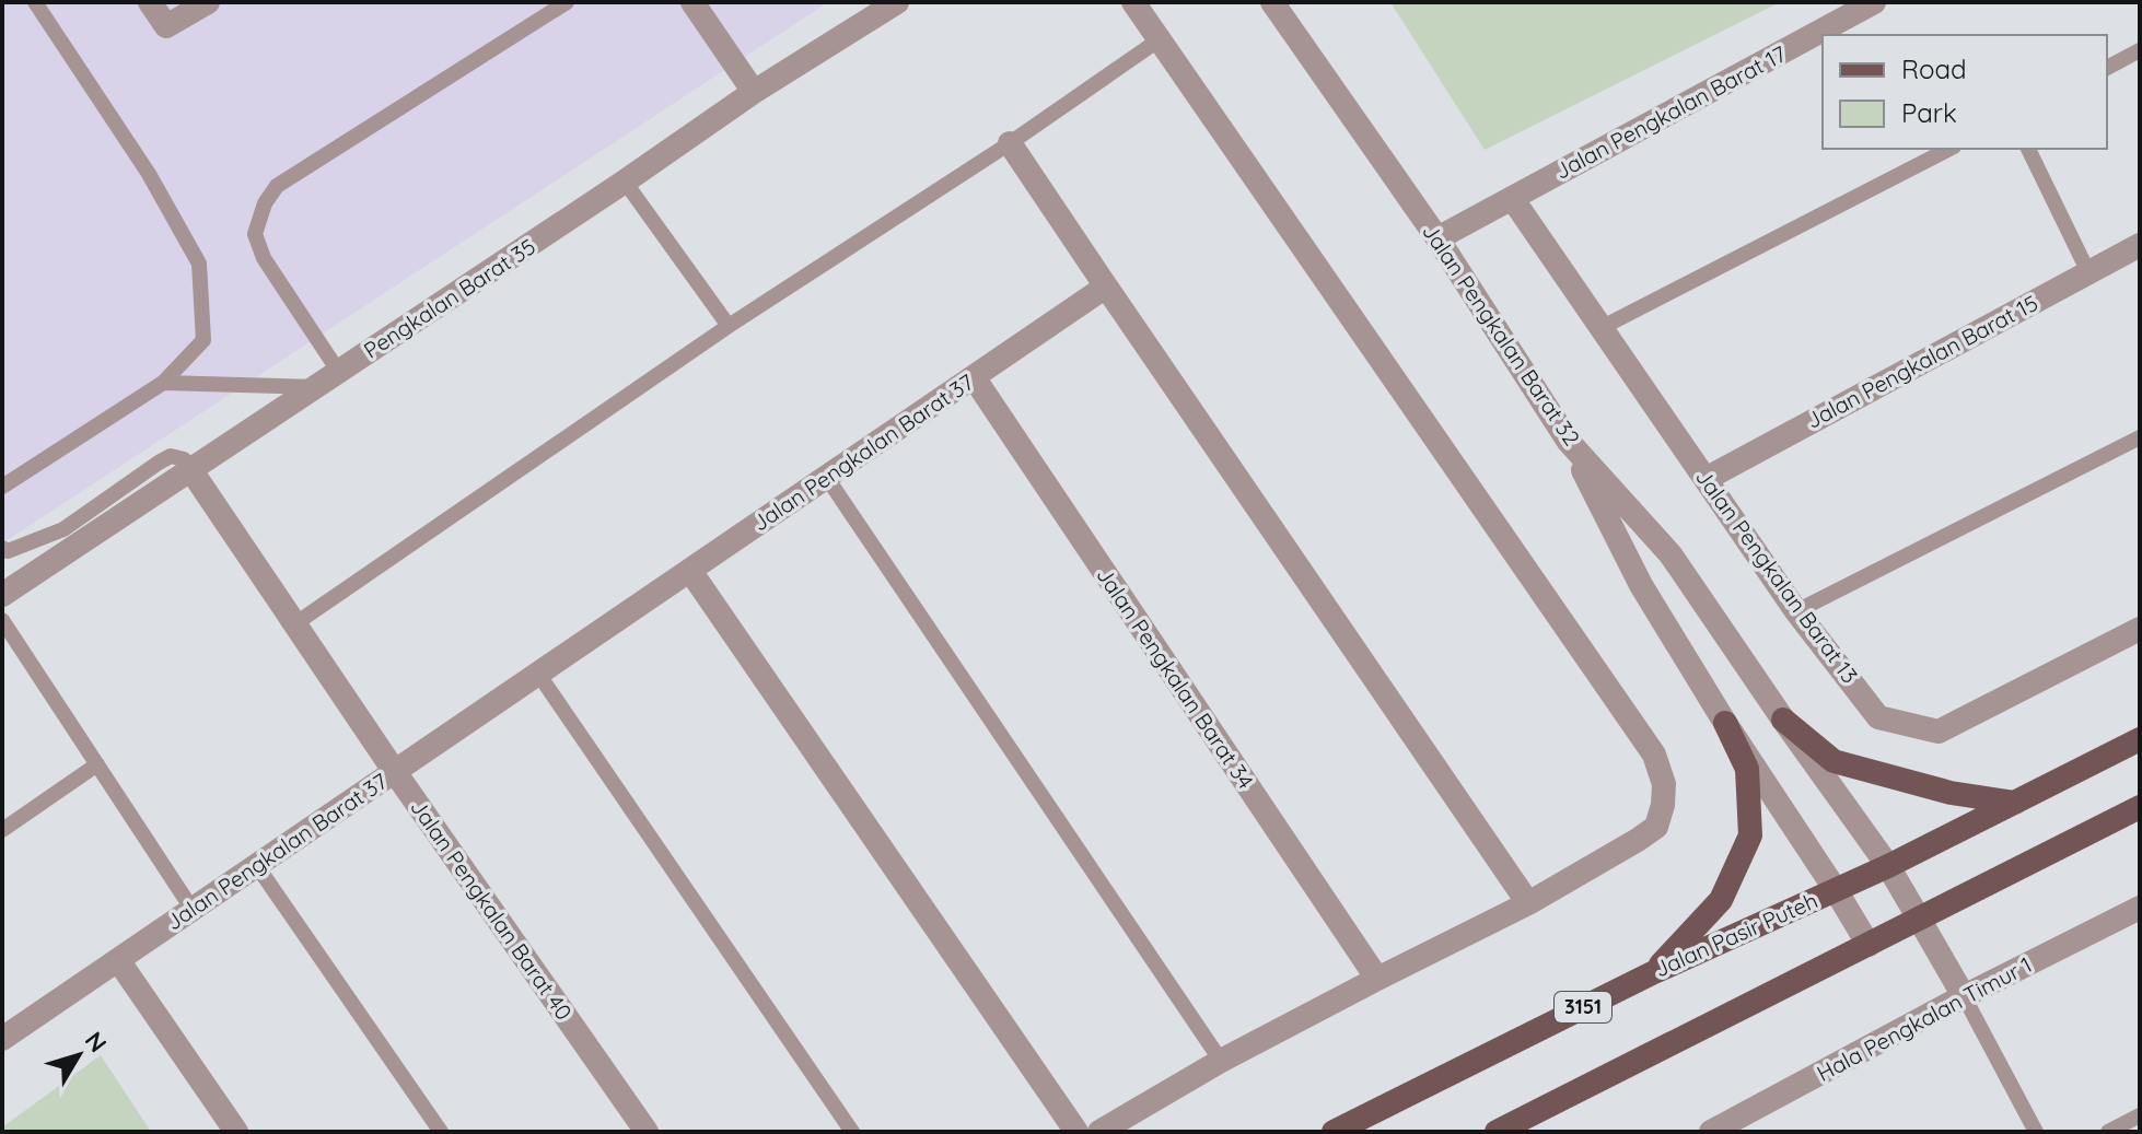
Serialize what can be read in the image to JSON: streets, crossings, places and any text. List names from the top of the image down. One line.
{"streets":{"main road":["Jalan Pasir Puteh","3151"],"street":["Jalan Pengkalan Barat 17","Pengkalan Barat 35","Jalan Pengkalan Barat 32","Jalan Pengkalan Barat 15","Jalan Pengkalan Barat 37","Jalan Pengkalan Barat 13","Jalan Pengkalan Barat 34","Jalan Pengkalan Barat 40","Hala Pengkalan Timur 1"]},"crossings":[["Jalan Pengkalan Barat 17","Jalan Pengkalan Barat 32"],["Jalan Pengkalan Barat 17","Jalan Pengkalan Barat 13"],["Pengkalan Barat 35","Jalan Pengkalan Barat 40"],["Jalan Pengkalan Barat 32","Jalan Pasir Puteh"],["Jalan Pengkalan Barat 32","Hala Pengkalan Timur 1"],["Jalan Pengkalan Barat 15","Jalan Pengkalan Barat 13"],["Jalan Pengkalan Barat 37","Jalan Pengkalan Barat 34"],["Jalan Pengkalan Barat 37","Jalan Pengkalan Barat 40"]],"legend":["Road","Park"],"north":"top right"}
